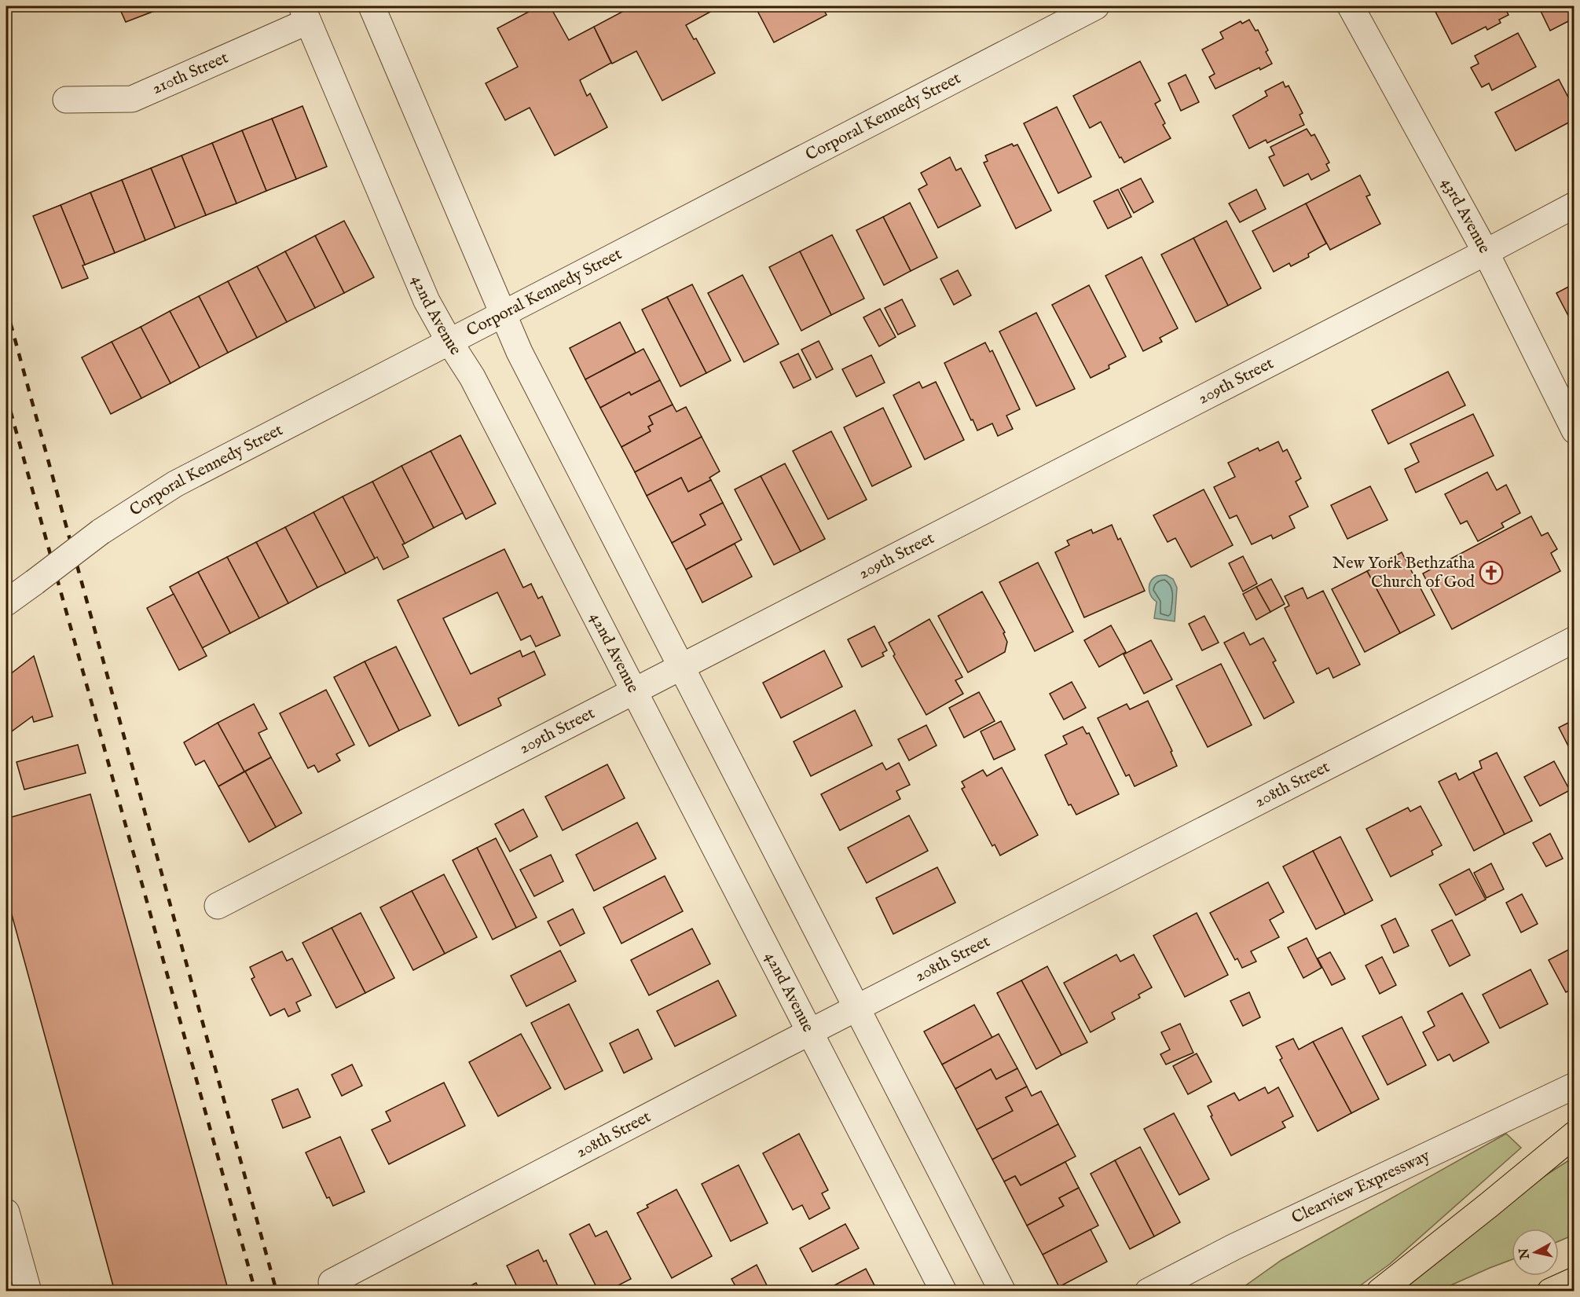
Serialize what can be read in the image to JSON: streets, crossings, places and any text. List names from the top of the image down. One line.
{"streets":{"street":["210th Street","Corporal Kennedy Street","43rd Avenue","42nd Avenue","209th Street","208th Street","Clearview Expressway"]},"crossings":[["210th Street","42nd Avenue"],["Corporal Kennedy Street","42nd Avenue"],["43rd Avenue","209th Street"],["42nd Avenue","209th Street"],["42nd Avenue","208th Street"]],"places":{"church":["New York Bethzatha Church of God"]},"north":"left"}
